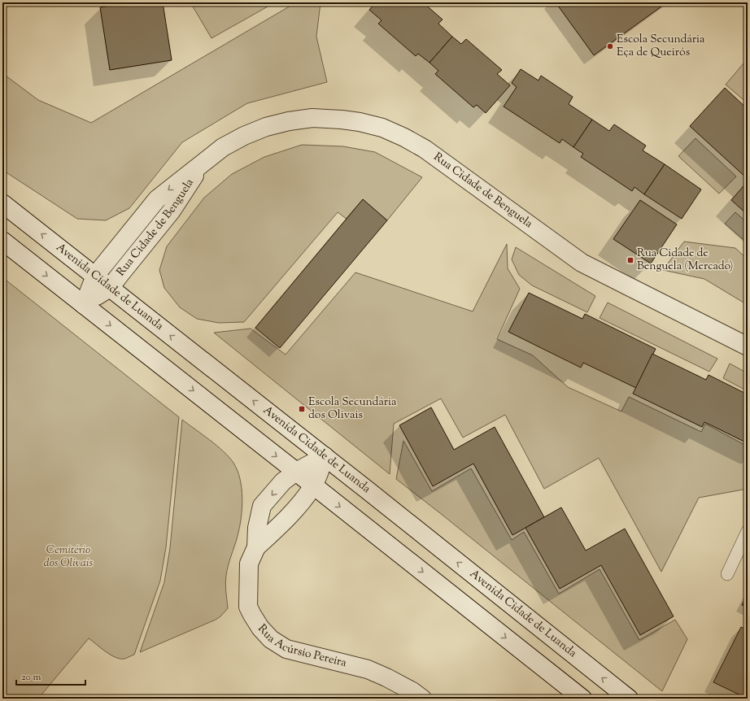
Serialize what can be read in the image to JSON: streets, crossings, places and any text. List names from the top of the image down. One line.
{"streets":{"main road":["Rua Cidade de Benguela","Avenida Cidade de Luanda","Rua Acúrsio Pereira"]},"crossings":[["Rua Cidade de Benguela","Avenida Cidade de Luanda"],["Avenida Cidade de Luanda","Rua Acúrsio Pereira"]],"parks":["Cemitério dos Olivais"],"places":{"other":["Escola Secundária Eça de Queirós"],"transit":["Rua Cidade de Benguela (Mercado)","Escola Secundária dos Olivais"]},"scale_bar":"20 m"}
